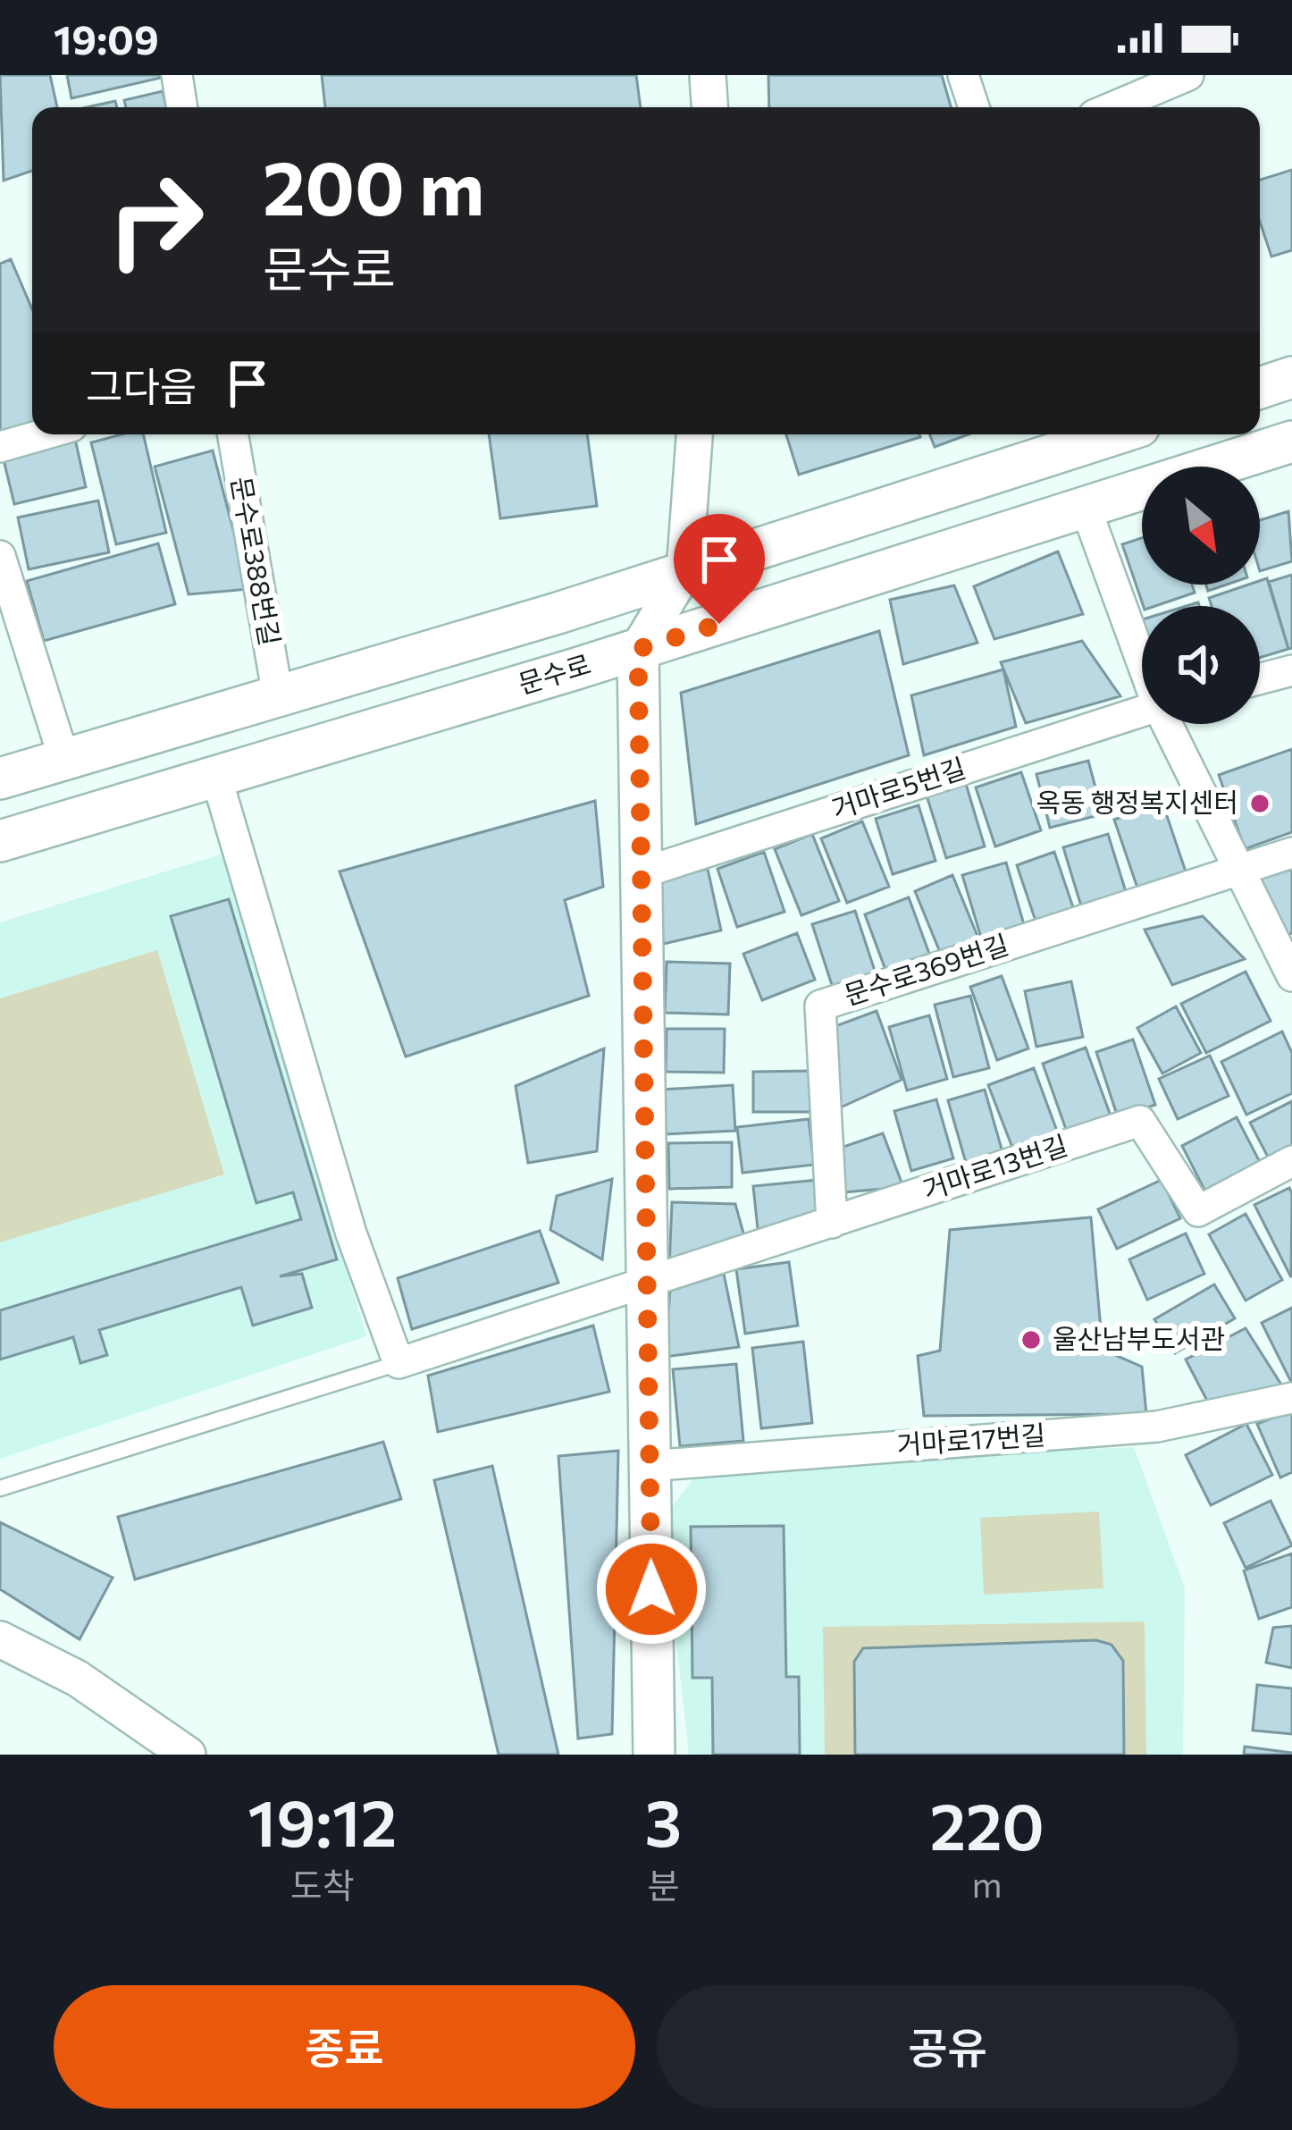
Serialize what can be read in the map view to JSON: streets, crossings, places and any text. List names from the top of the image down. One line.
{"streets":{"main road":["문수로"],"street":["문수로388번길","거마로5번길","문수로369번길","거마로13번길","거마로17번길"]},"crossings":[["문수로369번길","거마로13번길"]],"places":["옥동 행정복지센터","울산남부도서관"],"north":"bottom right","page":{"status":"19:09","turn":["200 m","문수로"],"then":"그다음","eta":["19:12","도착","3","분","220","m"],"buttons":["종료","공유"]}}
